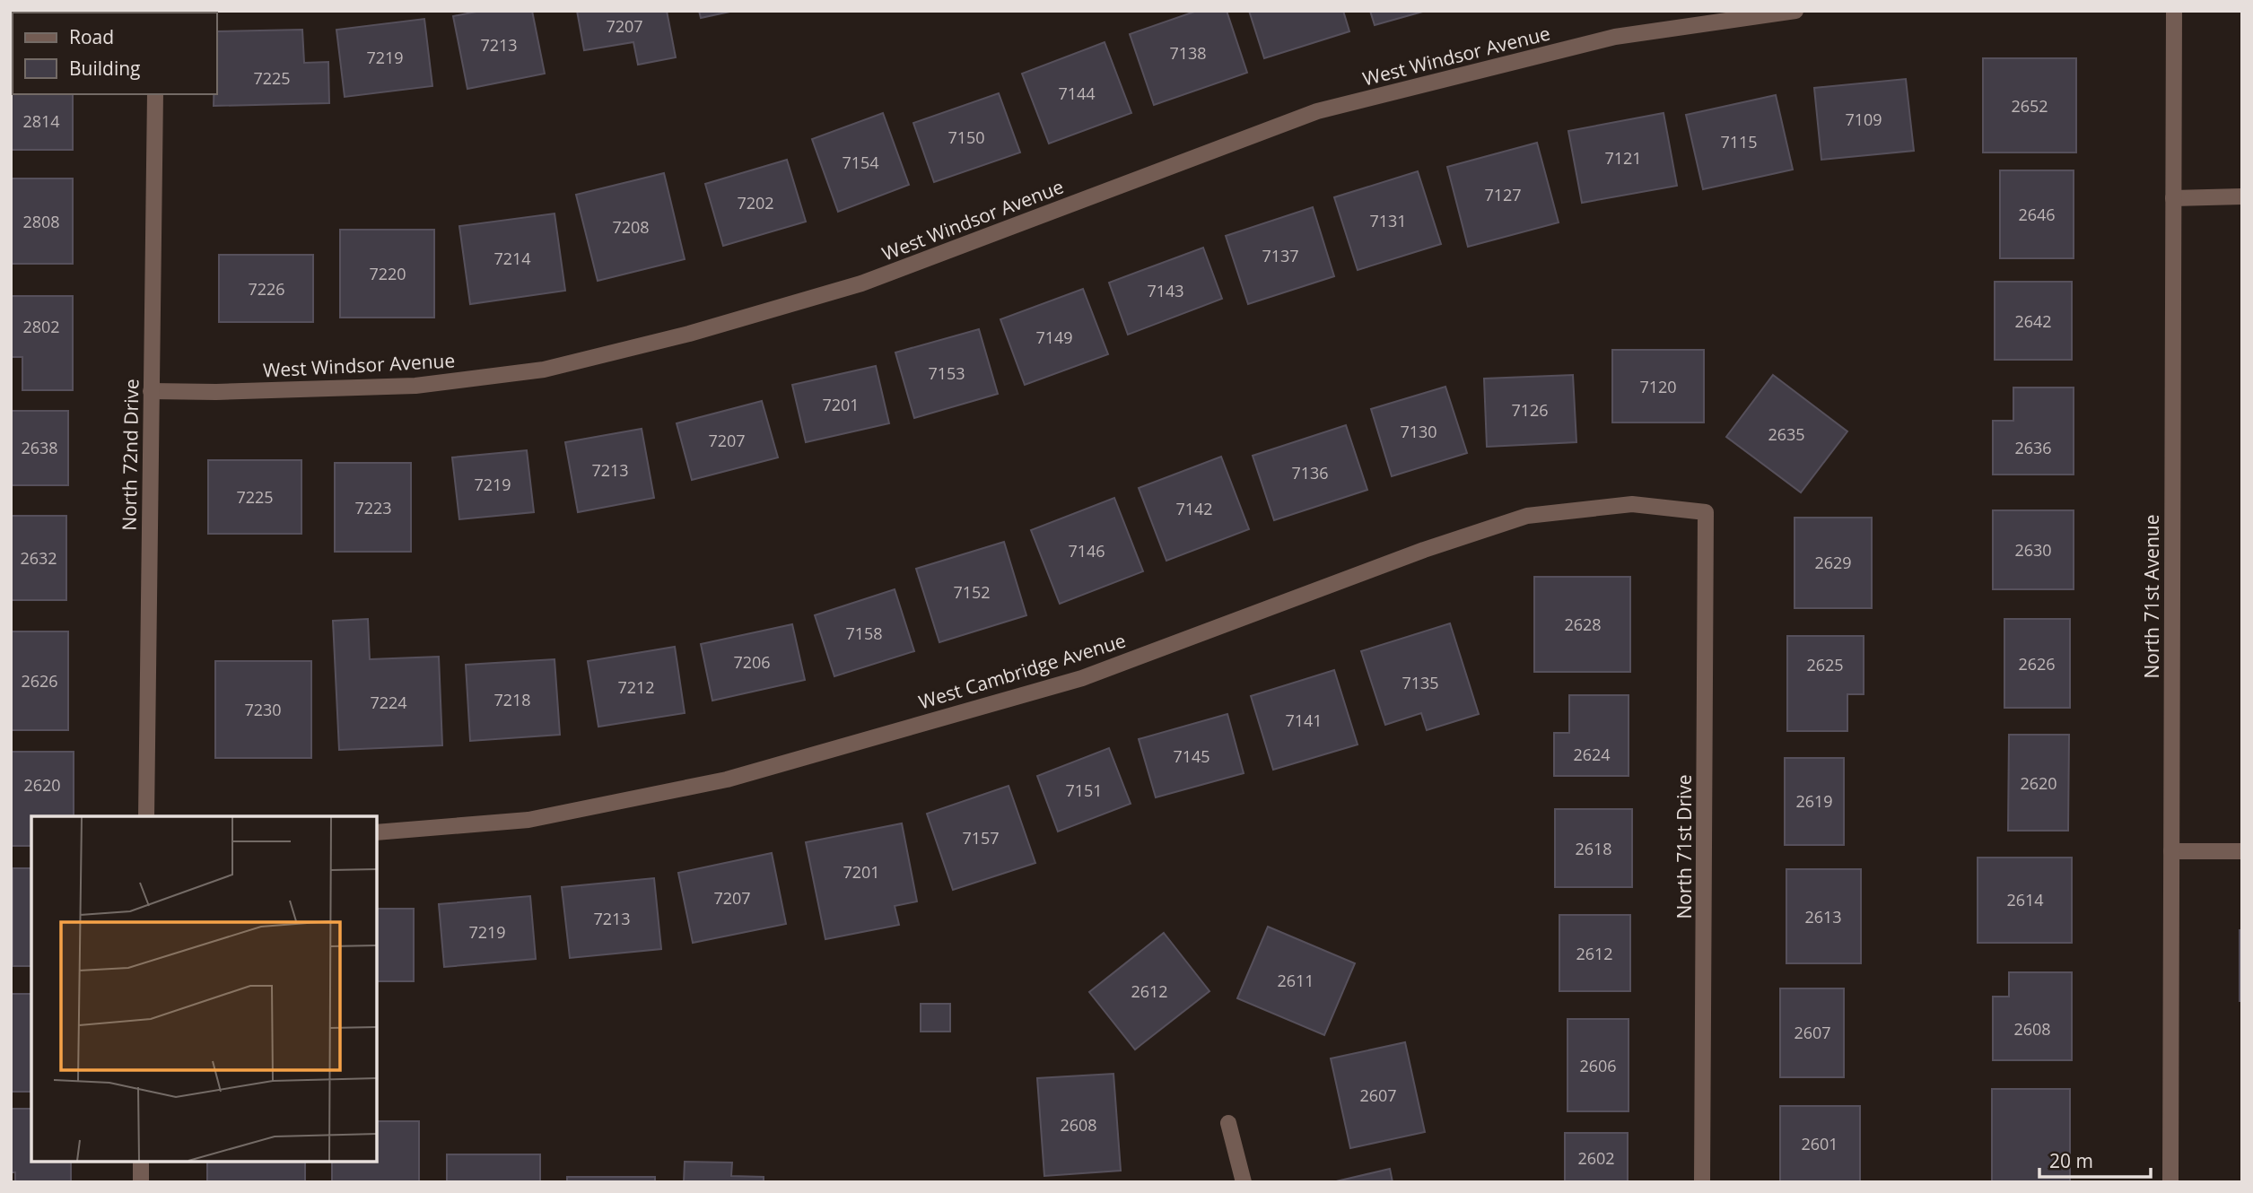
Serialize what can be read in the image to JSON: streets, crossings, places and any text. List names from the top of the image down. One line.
{"streets":{"street":["West Windsor Avenue","North 72nd Drive","North 71st Avenue","West Cambridge Avenue","North 71st Drive"]},"crossings":[["West Windsor Avenue","North 72nd Drive"],["West Cambridge Avenue","North 71st Drive"]],"house_numbers":["7207","7213","7138","7219","7225","7144","2652","7109","2814","7150","7115","7121","7154","7127","7202","2646","7131","2808","7208","7137","7214","7220","7226","7143","2642","2802","7149","7153","7120","7201","7126","7130","2635","7207","2638","2636","7213","7136","7219","7225","7223","7142","2630","7146","2632","2629","7152","2628","7158","7206","2626","2625","2626","7135","7212","7218","7224","7230","7141","2624","7145","2620","2620","7151","2619","7157","2618","7201","7207","2614","2613","7213","7219","2612","2611","2612","2608","2607","2606","2607","2608","2601","2602"],"legend":["Road","Building"],"scale_bar":"20 m"}
